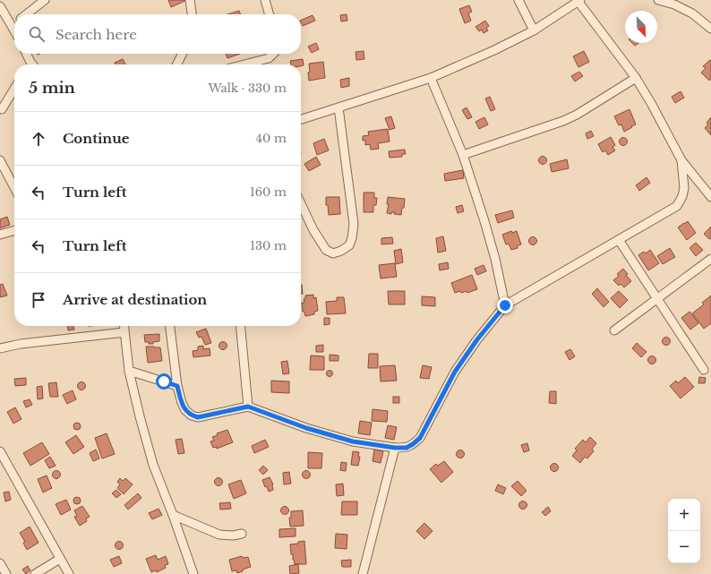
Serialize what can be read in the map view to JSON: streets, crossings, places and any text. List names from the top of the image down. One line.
{"north":"bottom right","page":{"search":"Search here","heading":["5 min","Walk · 330 m"],"list":[["Continue","40 m"],["Turn left","160 m"],["Turn left","130 m"],"Arrive at destination"],"map_buttons":["+","−"]}}
